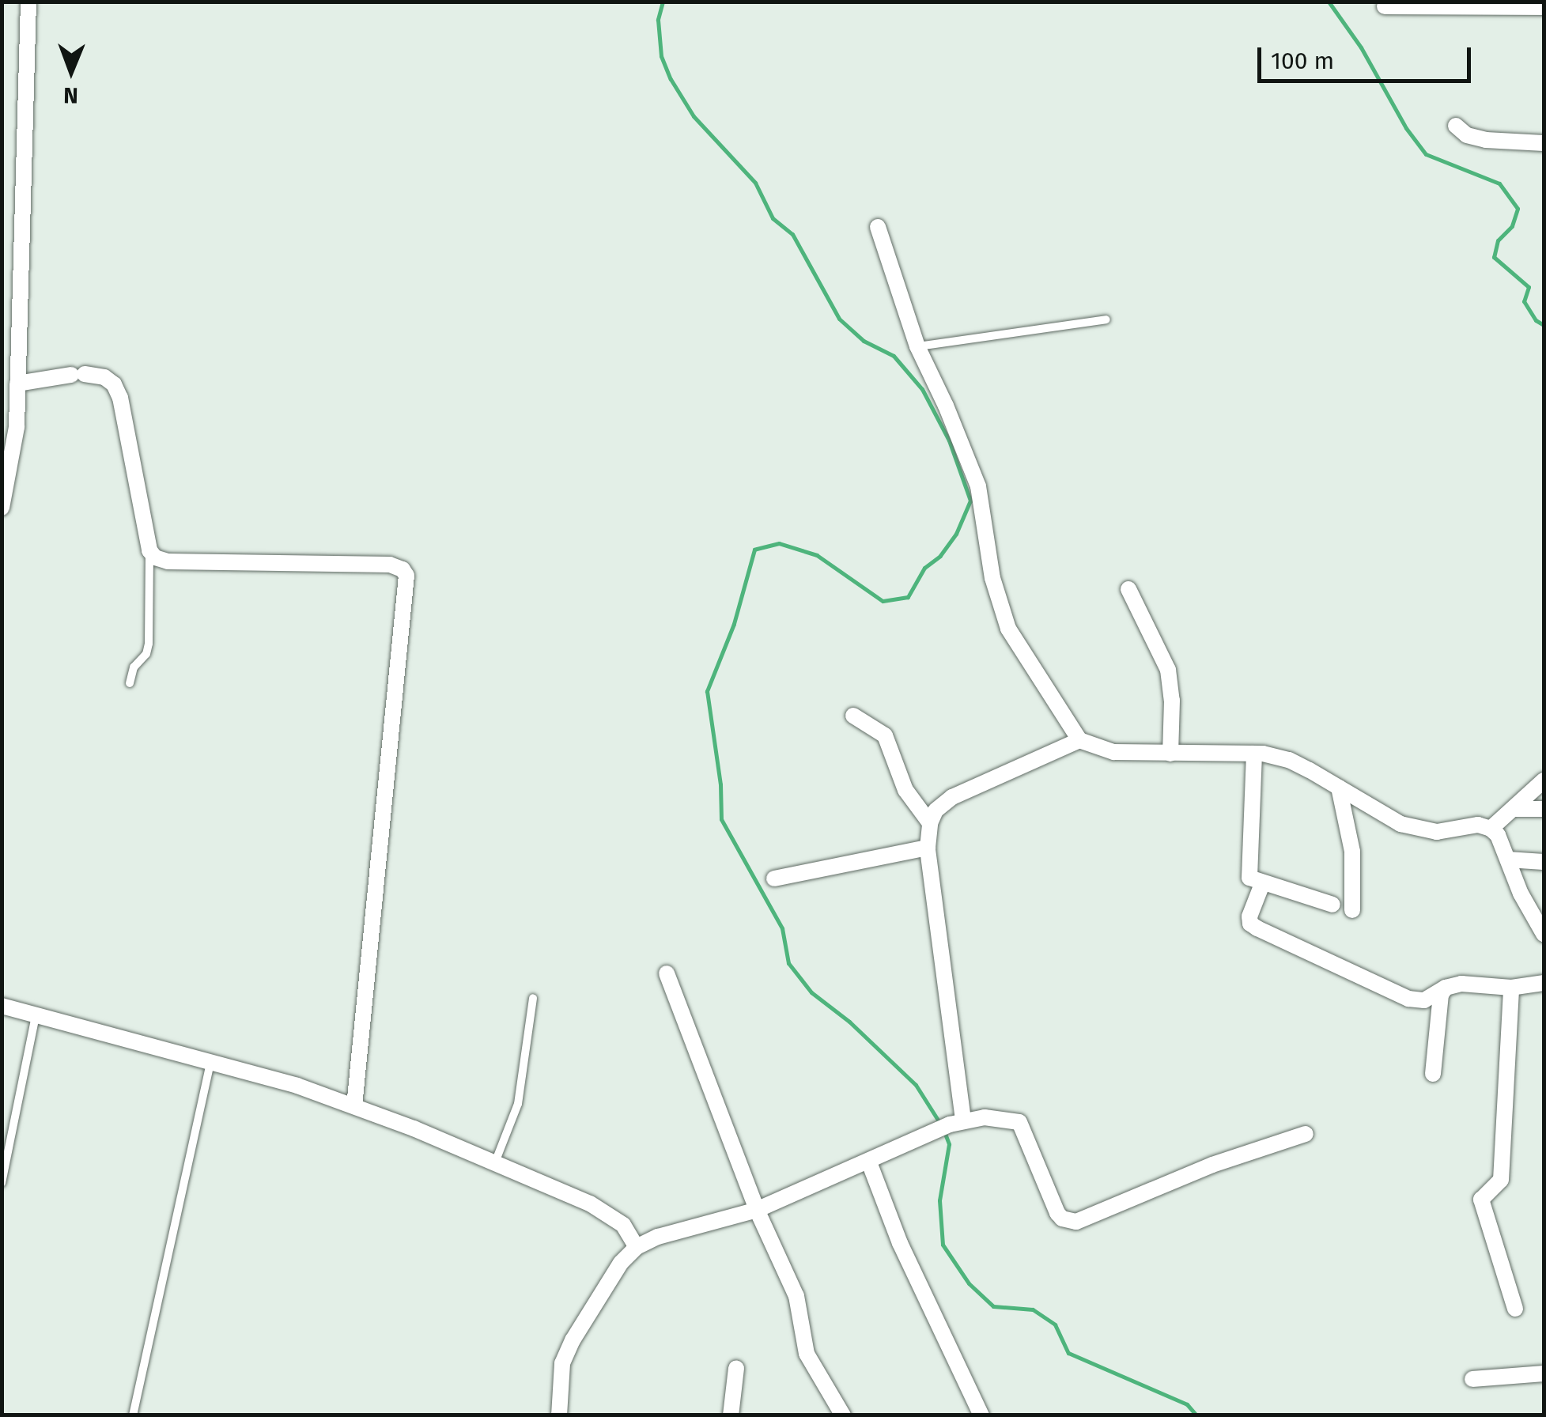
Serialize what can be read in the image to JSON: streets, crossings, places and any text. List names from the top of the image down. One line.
{"scale_bar":"100 m","north":"bottom"}
